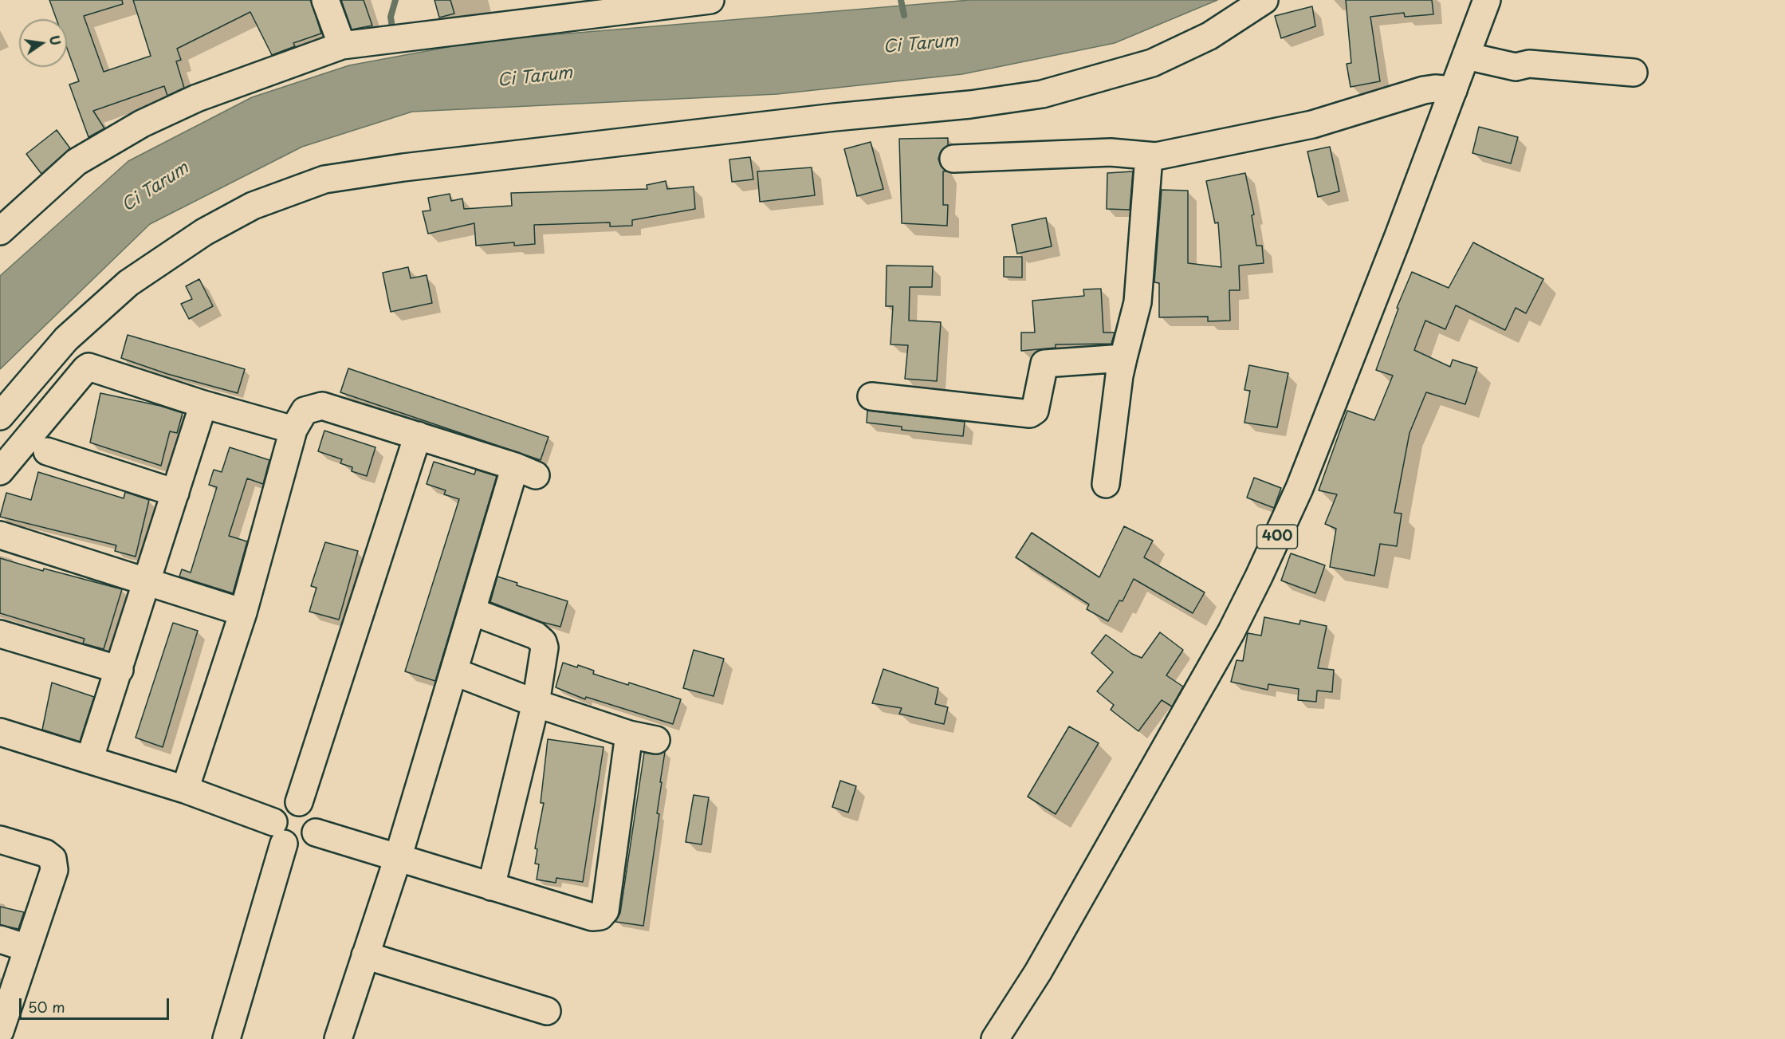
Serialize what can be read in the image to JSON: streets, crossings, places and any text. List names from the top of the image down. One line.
{"streets":{"street":["400"]},"water":["Ci Tarum"],"scale_bar":"50 m","north":"right"}
